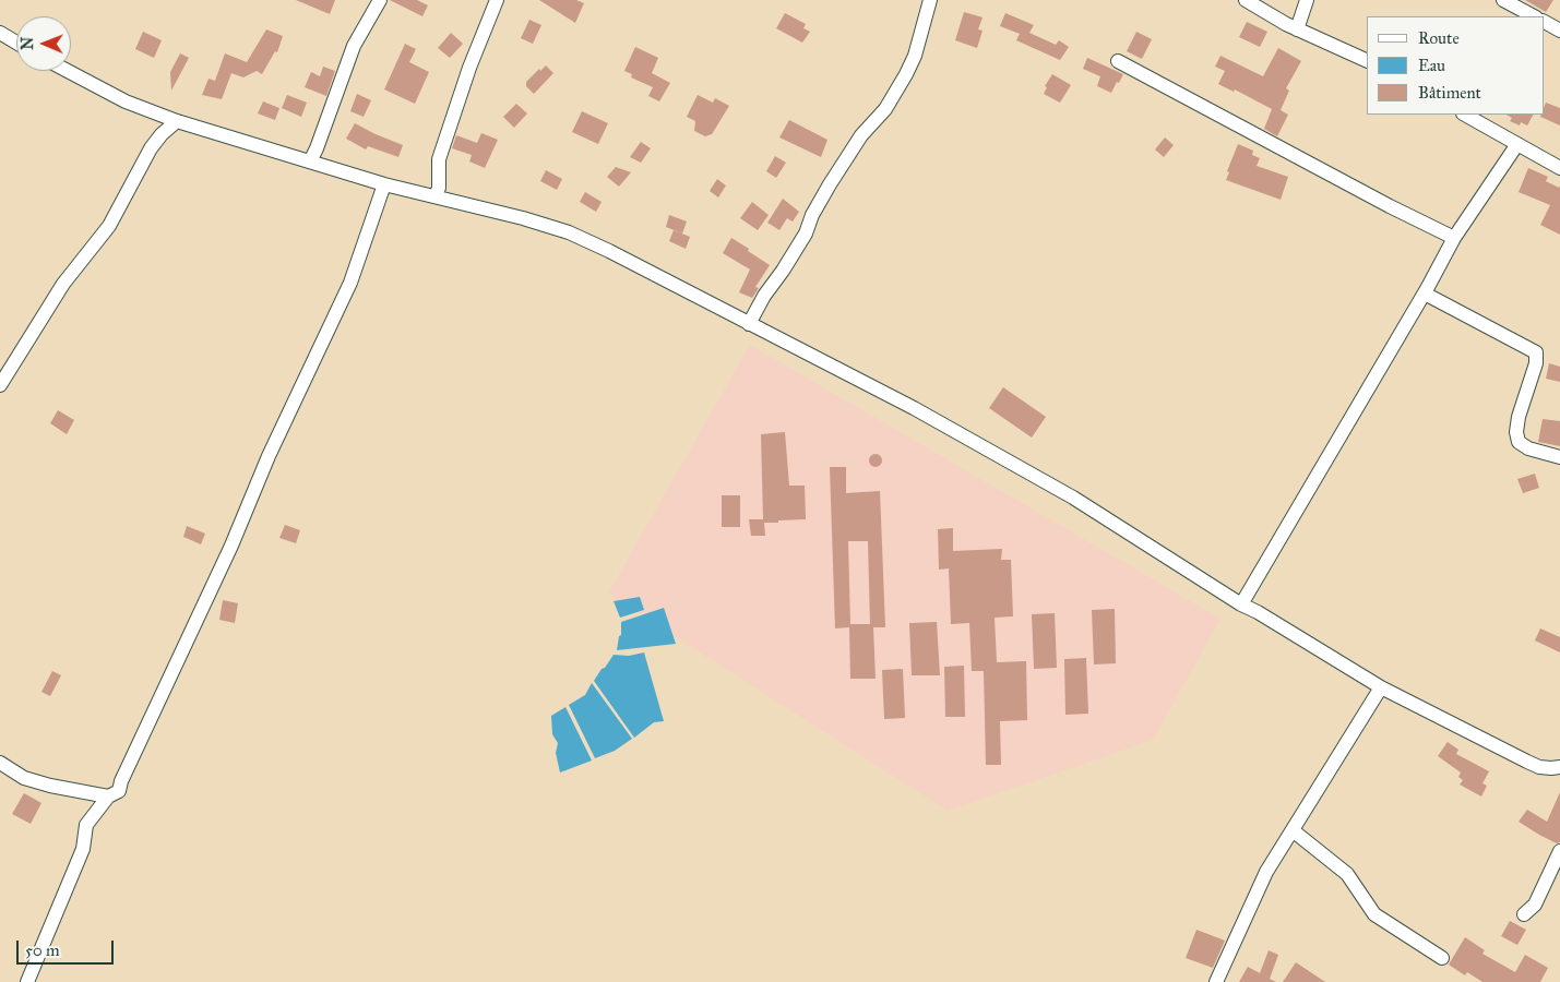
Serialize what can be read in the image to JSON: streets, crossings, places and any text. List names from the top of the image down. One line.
{"legend":["Route","Eau","Bâtiment"],"scale_bar":"50 m","north":"left"}
